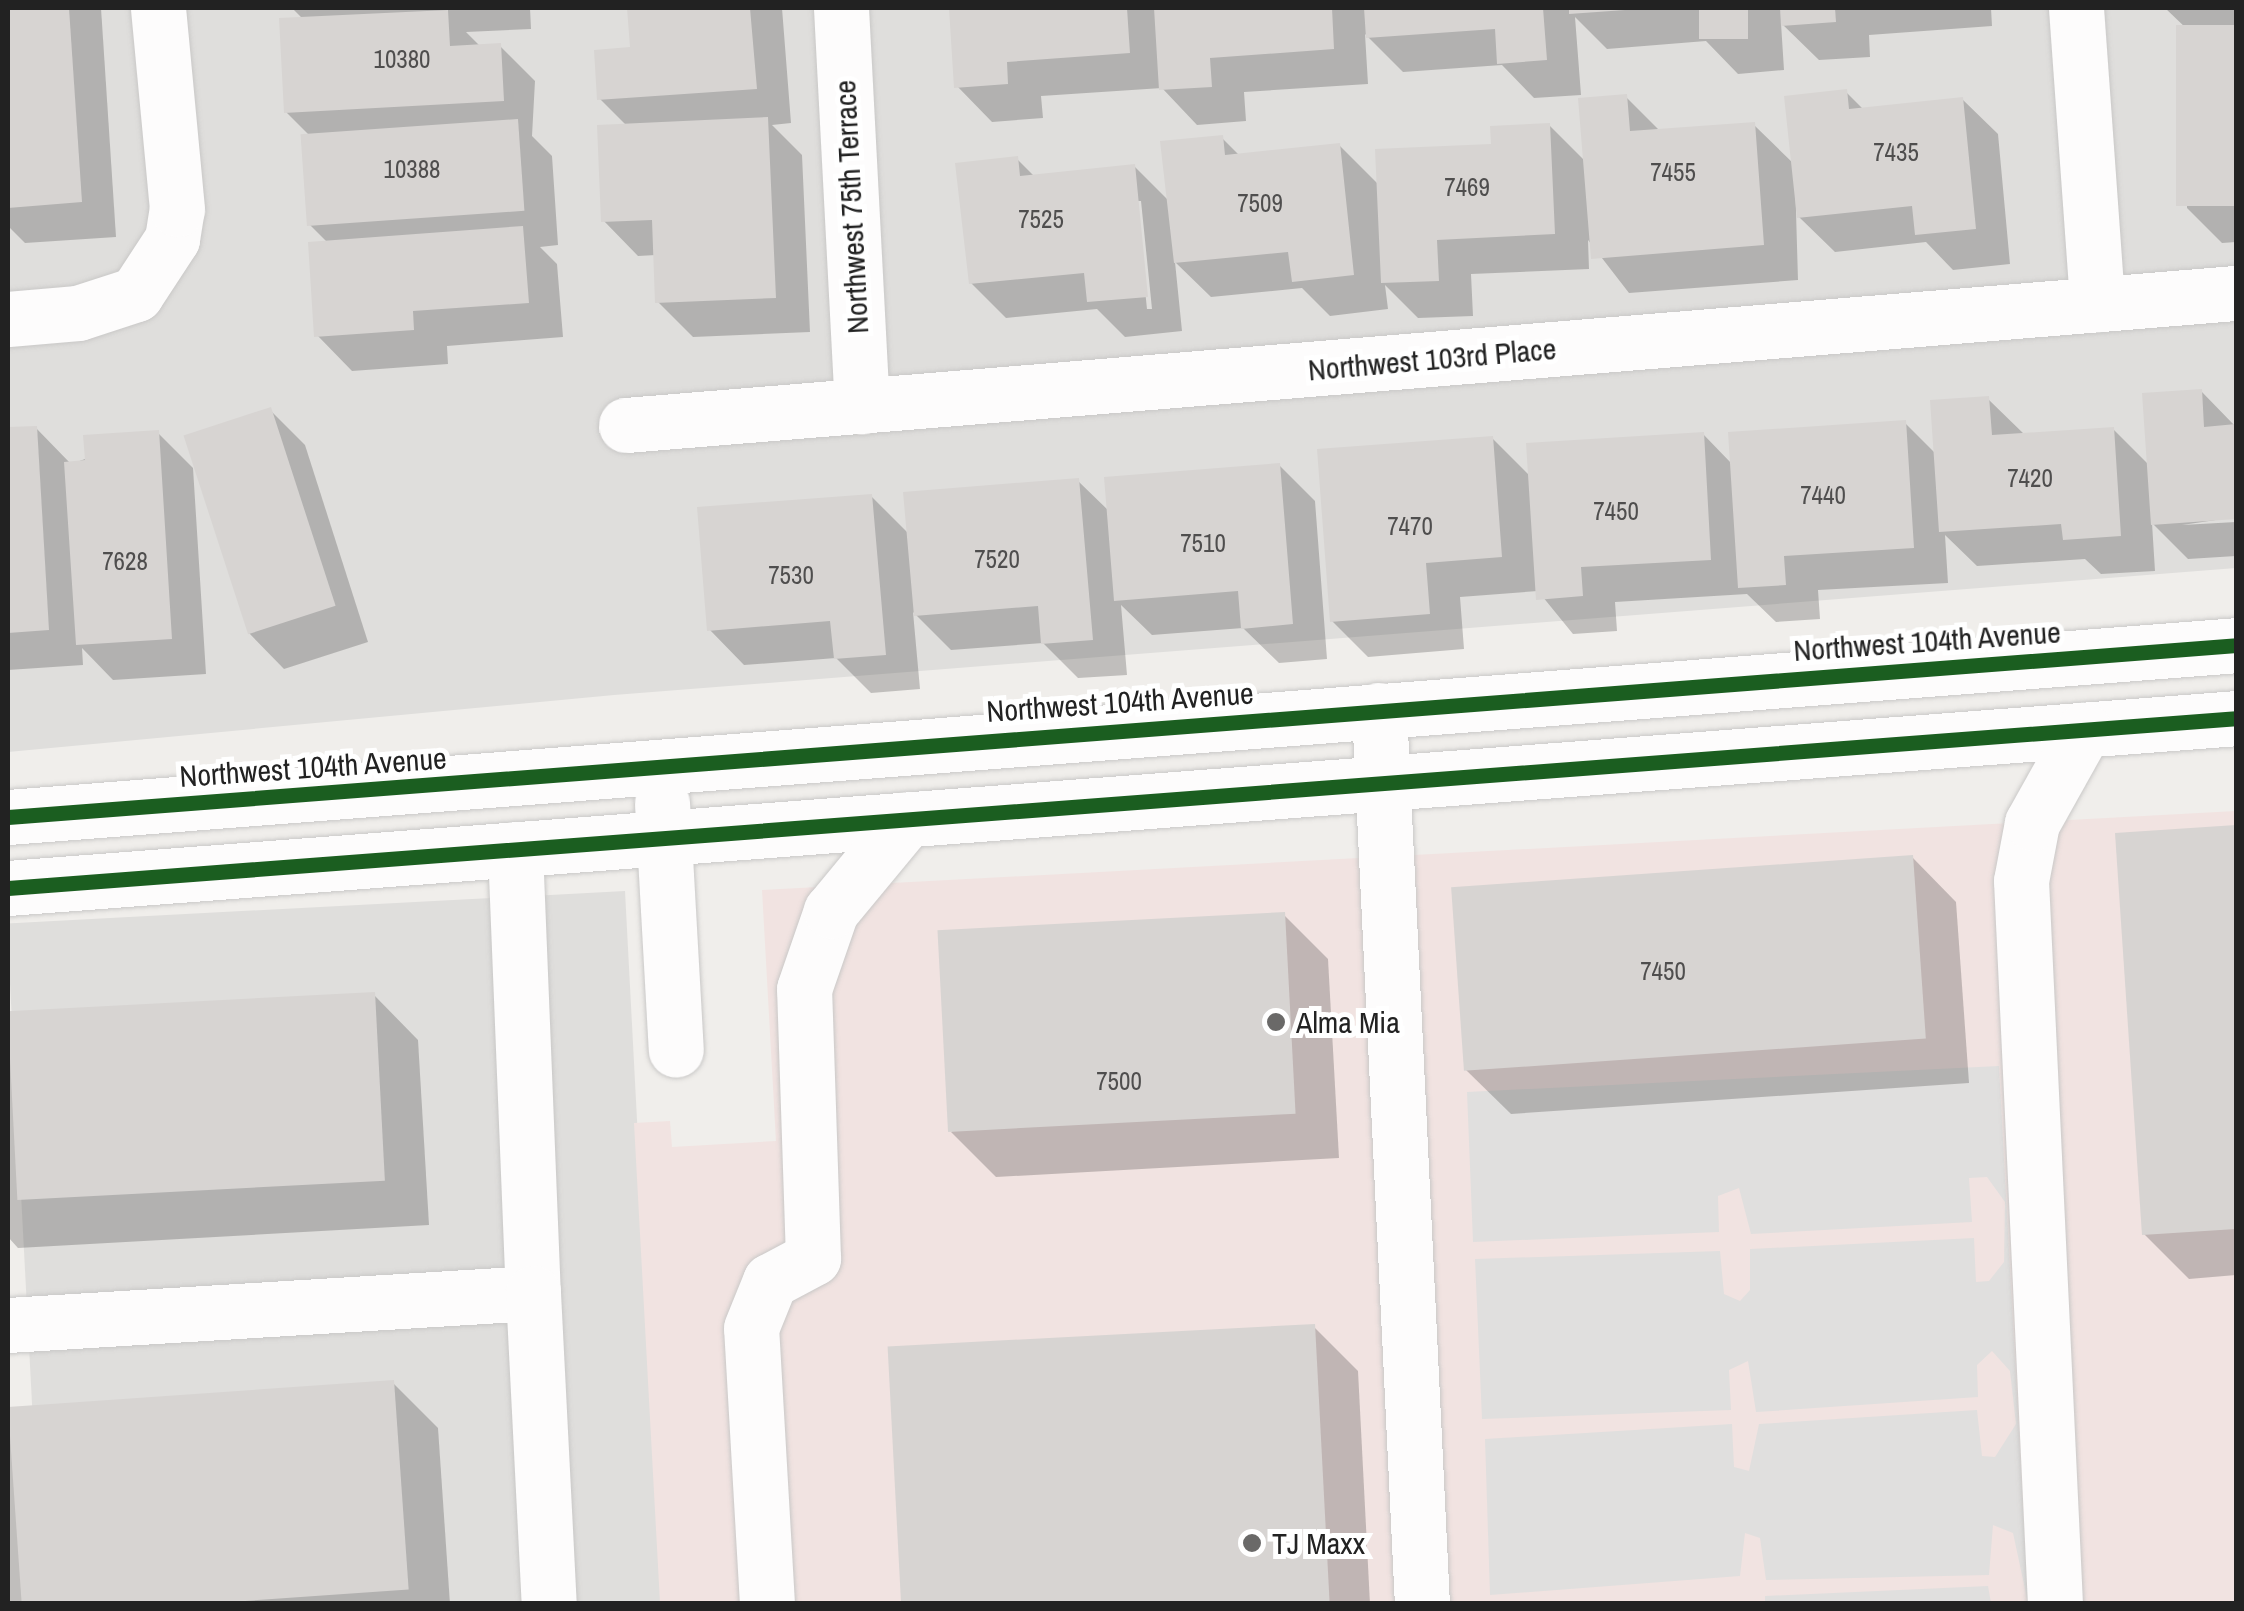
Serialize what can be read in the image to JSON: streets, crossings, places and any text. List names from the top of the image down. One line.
{"streets":{"street":["Northwest 75th Terrace","Northwest 103rd Place","Northwest 104th Avenue"]},"crossings":[["Northwest 75th Terrace","Northwest 103rd Place"]],"places":["Alma Mia","TJ Maxx"],"house_numbers":["10380","7435","10388","7455","7469","7509","7525","7420","7440","7450","7470","7510","7520","7628","7530","7450","7500"]}
